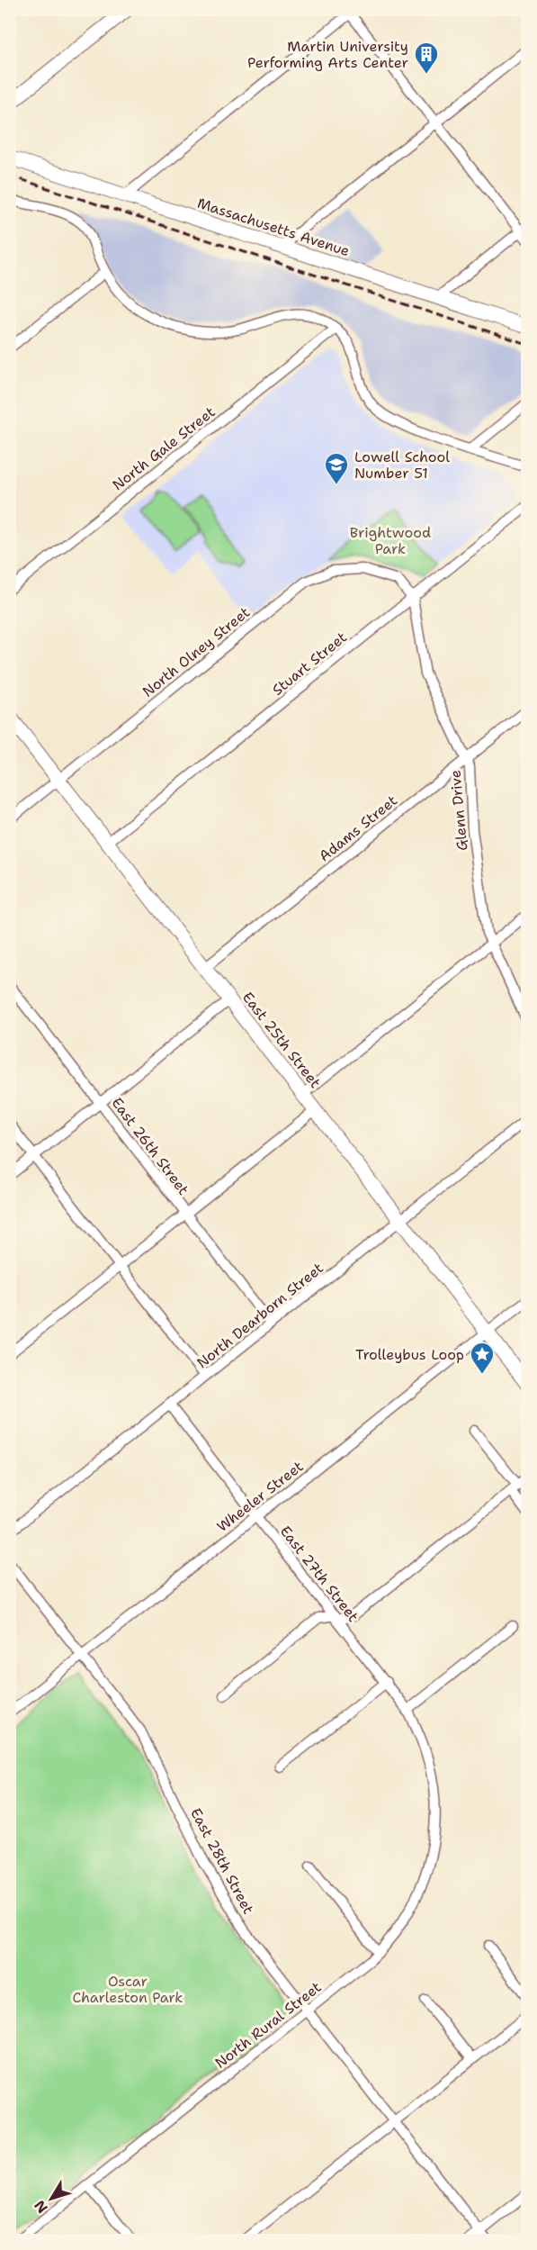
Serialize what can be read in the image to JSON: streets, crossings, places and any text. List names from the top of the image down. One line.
{"streets":{"street":["Massachusetts Avenue","North Gale Street","North Olney Street","Stuart Street","Glenn Drive","Adams Street","East 25th Street","East 26th Street","North Dearborn Street","Wheeler Street","East 27th Street","East 28th Street","North Rural Street"]},"crossings":[["North Olney Street","Stuart Street"],["North Olney Street","Glenn Drive"],["North Olney Street","East 25th Street"],["Stuart Street","Glenn Drive"],["Stuart Street","East 25th Street"],["Glenn Drive","Adams Street"],["Adams Street","East 25th Street"],["East 25th Street","North Dearborn Street"],["East 25th Street","Wheeler Street"],["East 26th Street","North Dearborn Street"],["North Dearborn Street","East 27th Street"],["Wheeler Street","East 27th Street"],["Wheeler Street","East 28th Street"],["East 27th Street","North Rural Street"],["East 28th Street","North Rural Street"]],"parks":["Brightwood Park","Oscar Charleston Park"],"places":{"building":["Martin University Performing Arts Center"],"school or university":["Lowell School Number 51"],"place":["Trolleybus Loop"]},"north":"bottom left"}
